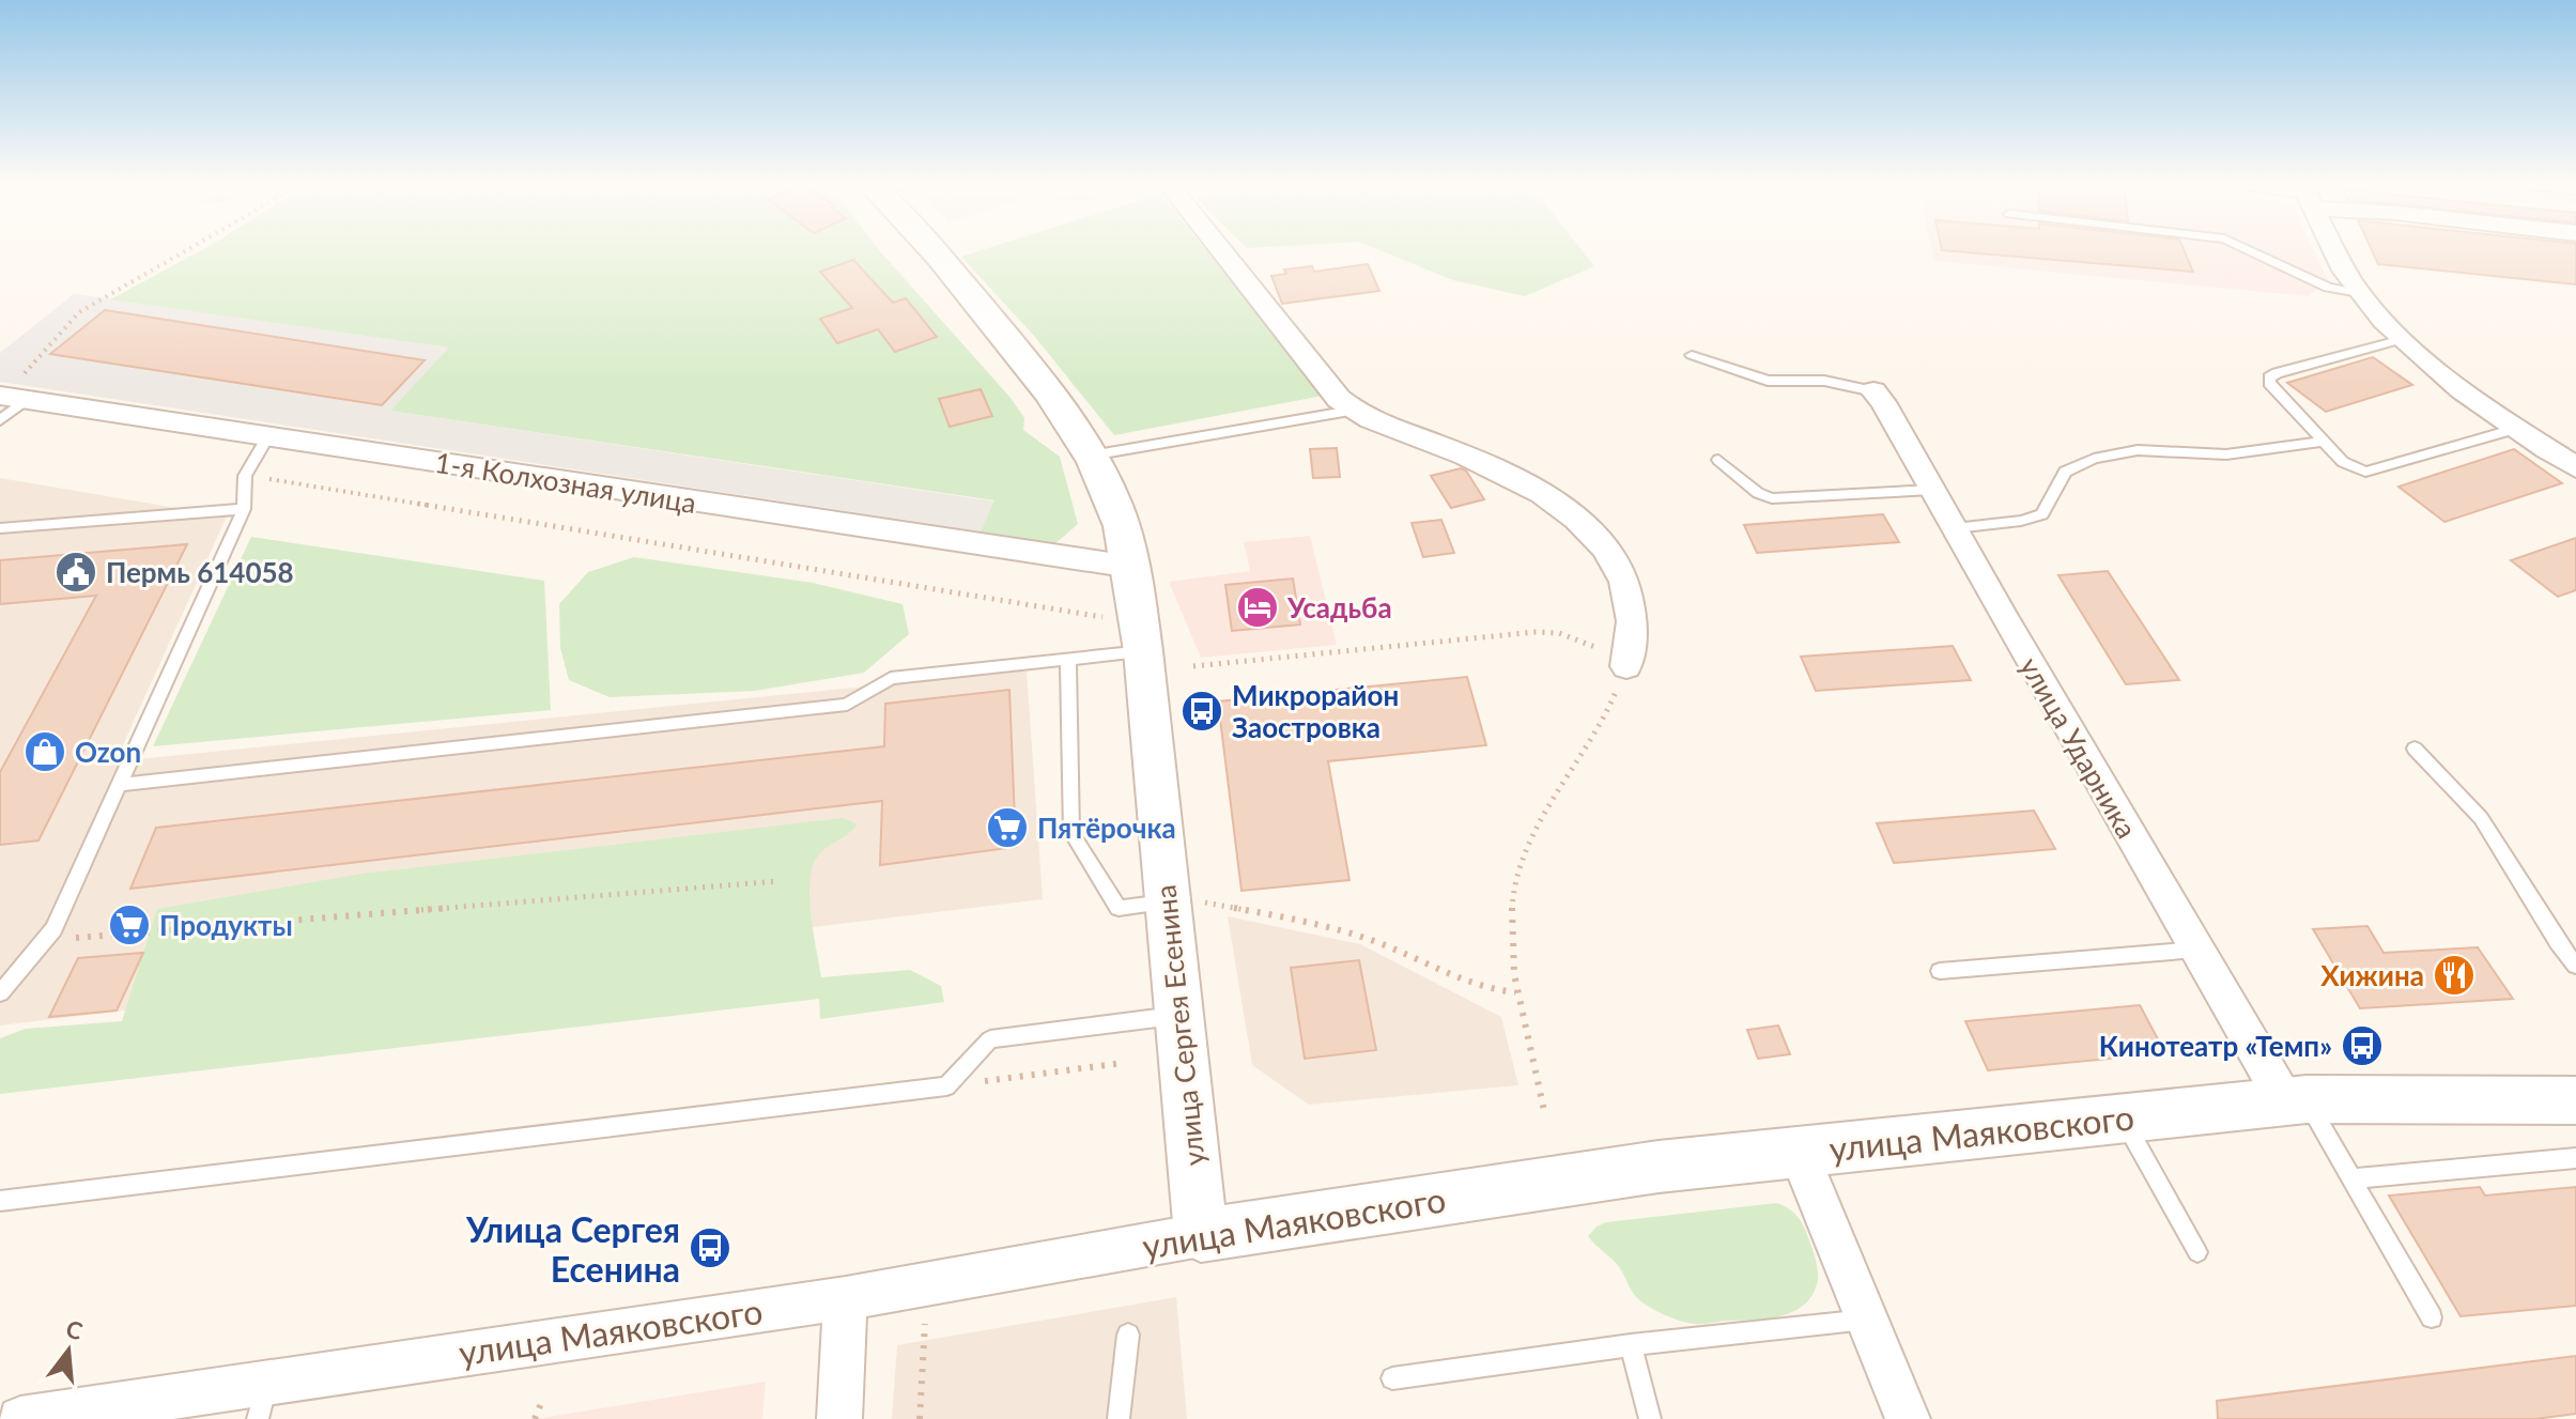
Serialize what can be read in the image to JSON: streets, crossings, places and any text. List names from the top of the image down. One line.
{"streets":{"street":["1-я Колхозная улица","улица Ударника","улица Сергея Есенина","улица Маяковского"]},"crossings":[["1-я Колхозная улица","улица Сергея Есенина"],["улица Ударника","улица Маяковского"],["улица Сергея Есенина","улица Маяковского"]],"places":{"public building":["Пермь 614058"],"hotel":["Усадьба"],"bus stop":["Микрорайон Заостровка","Кинотеатр «Темп»","Улица Сергея Есенина"],"shop":["Ozon"],"supermarket":["Пятёрочка","Продукты"],"restaurant":["Хижина"]},"north":"top"}
